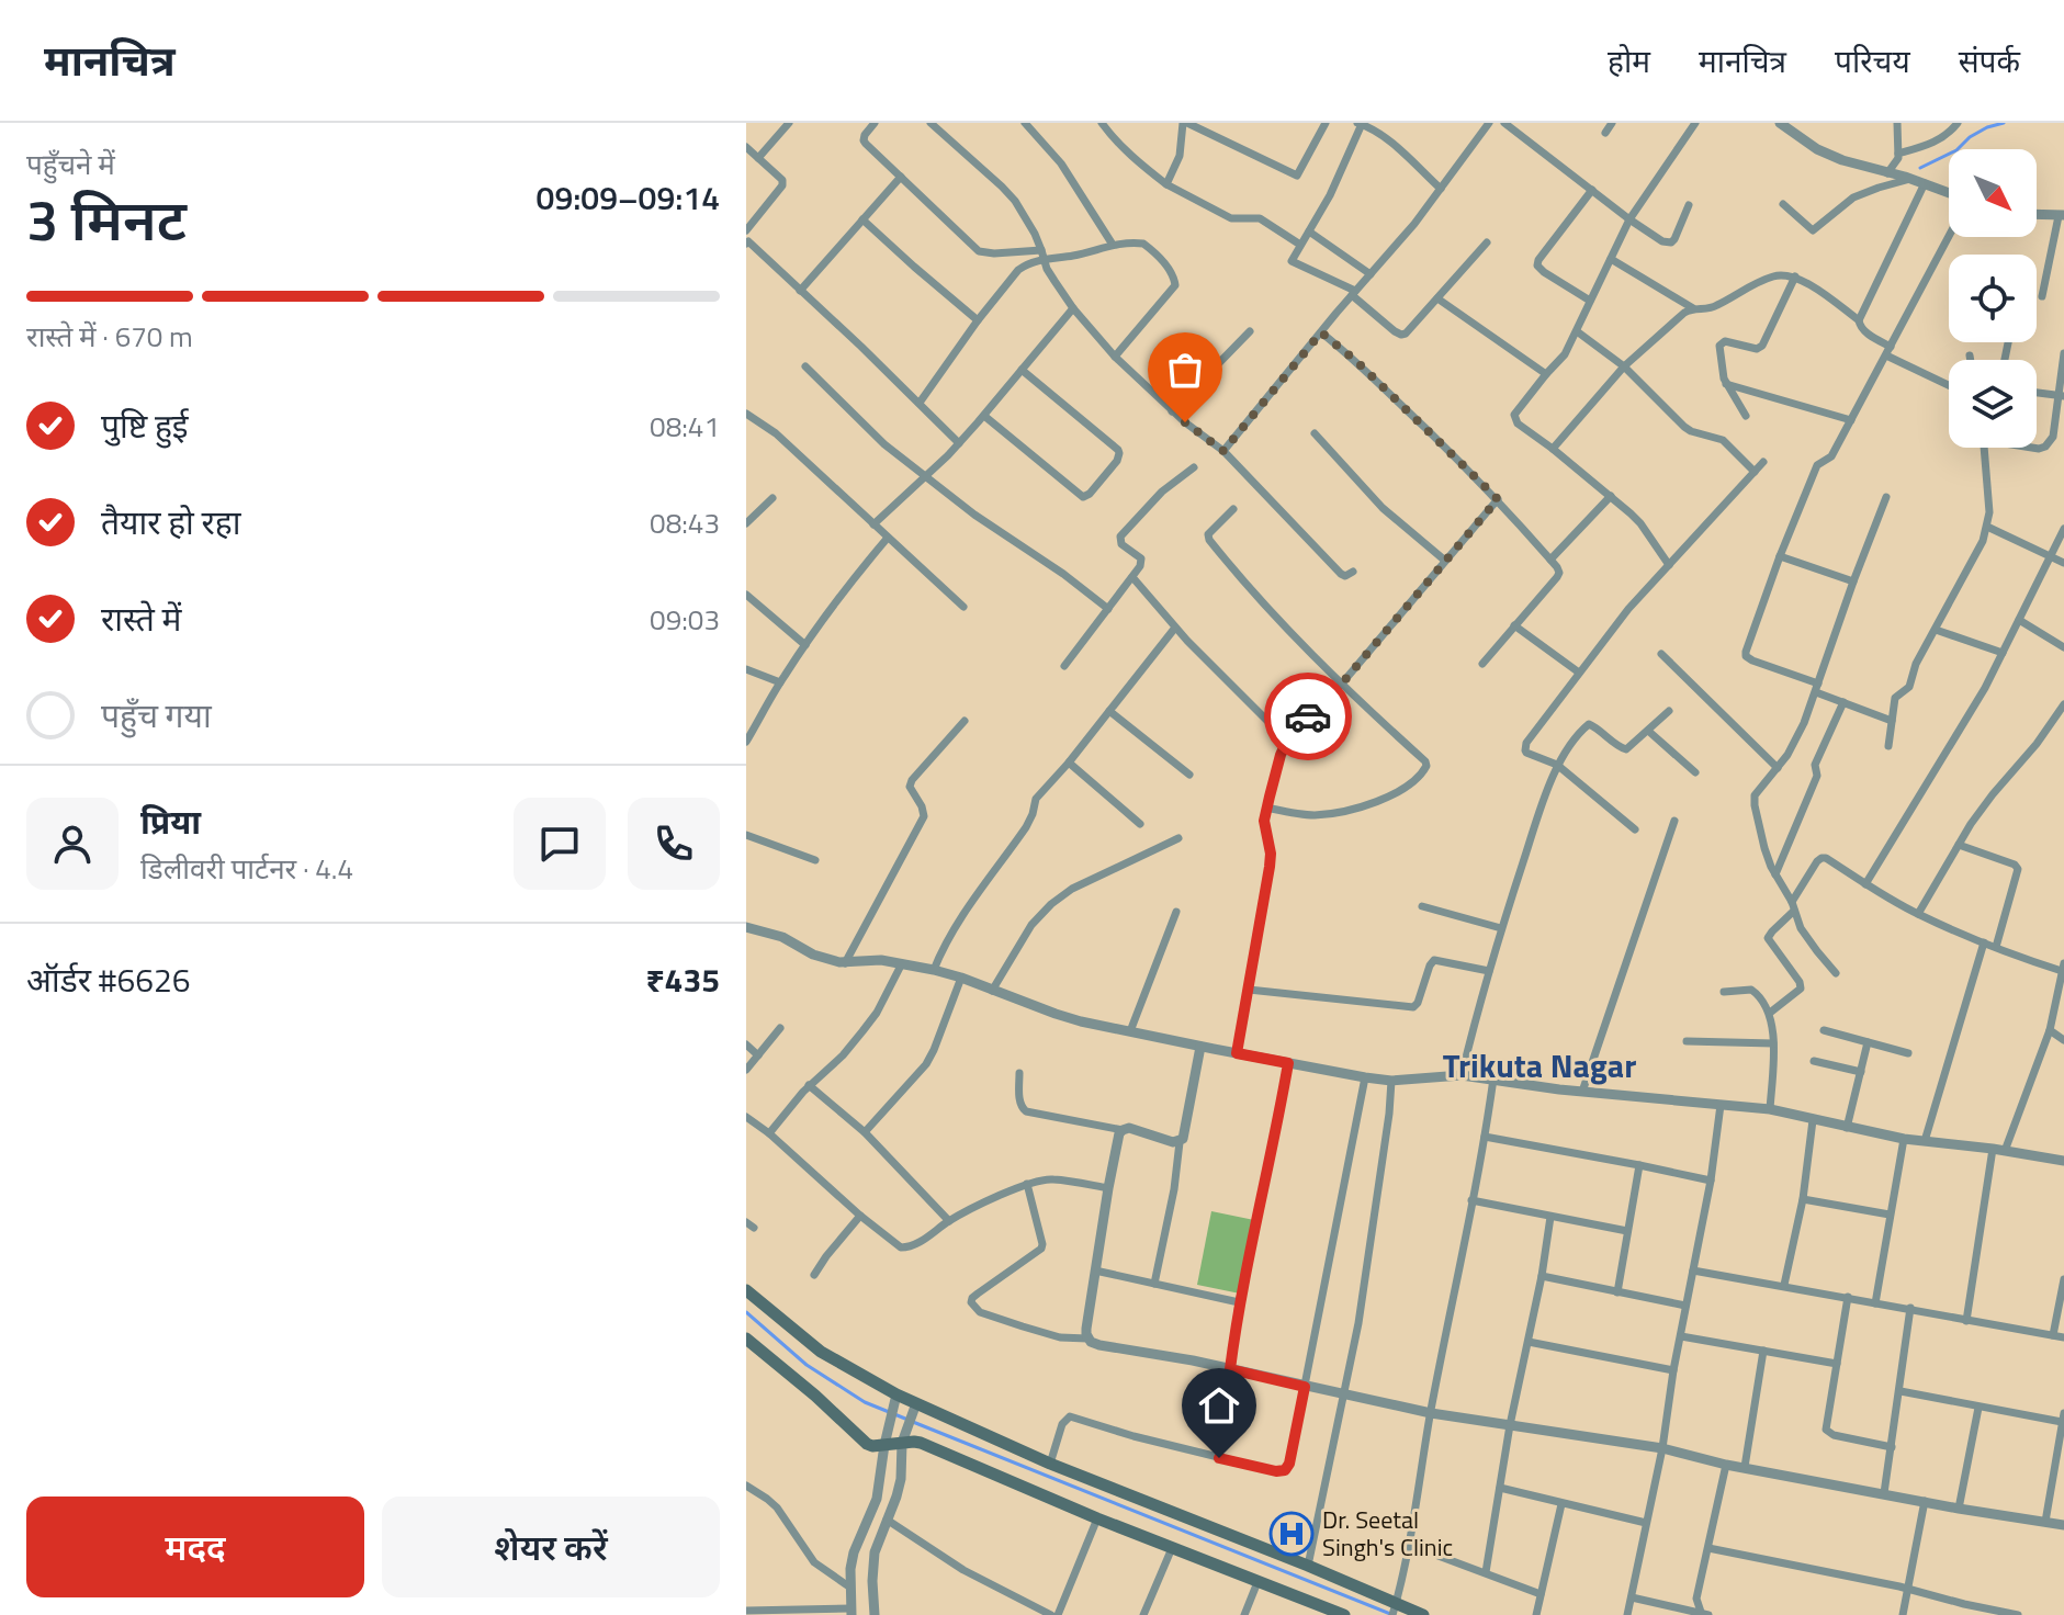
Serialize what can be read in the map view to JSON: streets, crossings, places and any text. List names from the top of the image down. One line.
{"districts":["Trikuta Nagar"],"places":{"hospital":["Dr. Seetal Singh's Clinic"]},"north":"bottom right","page":{"header":"मानचित्र","nav":["होम","मानचित्र","परिचय","संपर्क"],"heading":["3 मिनट","पहुँचने में","09:09–09:14"],"panel":["प्रिया","डिलीवरी पार्टनर · 4.4","ऑर्डर #6626","₹435"],"bar":"रास्ते में · 670 m","list":[["पुष्टि हुई","08:41"],["तैयार हो रहा","08:43"],["रास्ते में","09:03"],"पहुँच गया"],"buttons":["मदद","शेयर करें"]}}
